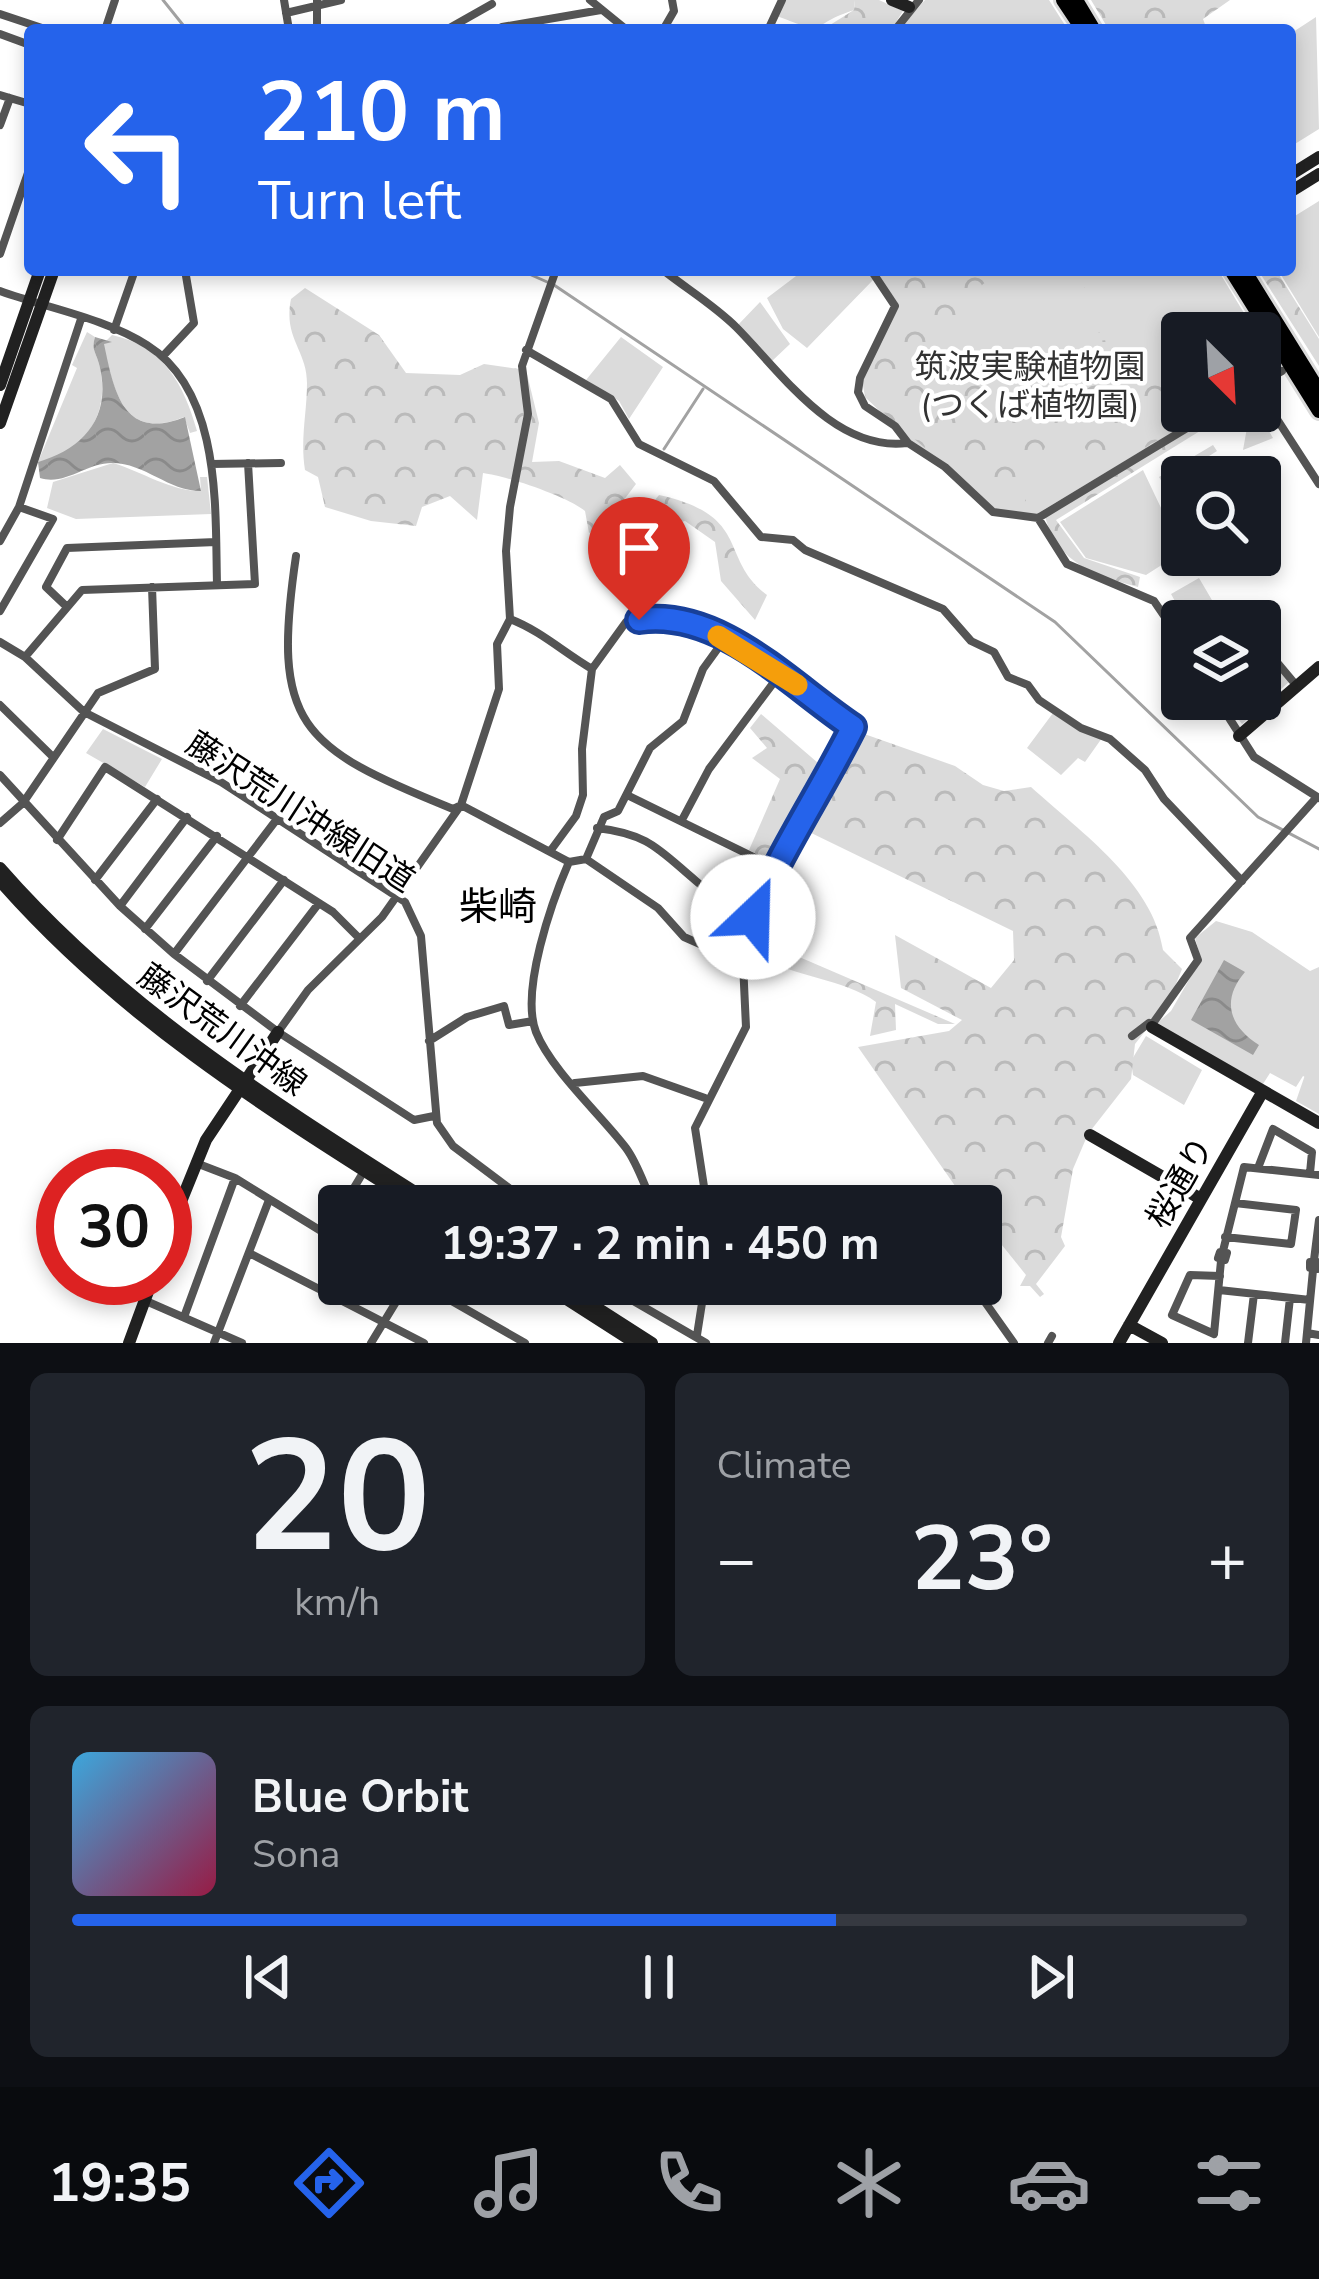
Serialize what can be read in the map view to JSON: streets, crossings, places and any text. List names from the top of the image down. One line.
{"streets":{"street":["藤沢荒川沖線旧道","藤沢荒川沖線","桜通り"]},"districts":["柴崎"],"parks":["筑波実験植物園 (つくば植物園)"],"north":"bottom right","page":{"turn":["210 m","Turn left"],"limit":"30","trip":"19:37 · 2 min · 450 m","tile":[["20","km/h"],"Climate"],"heat":["−","23°","+"],"song":["Blue Orbit","Sona"],"tabs":"19:35"}}
